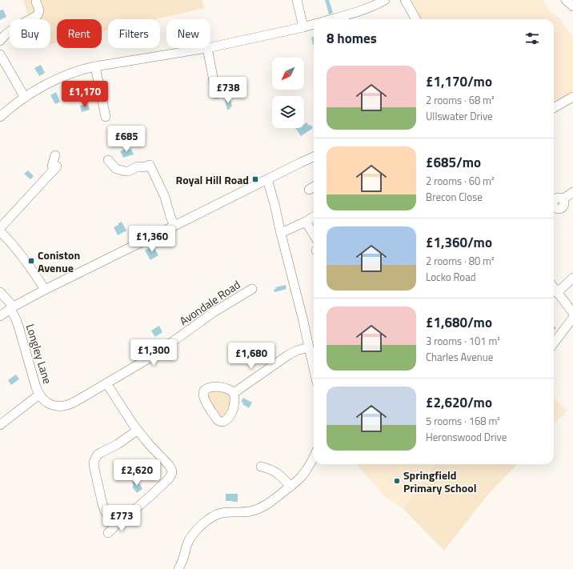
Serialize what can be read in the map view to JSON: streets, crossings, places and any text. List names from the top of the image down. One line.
{"streets":{"street":["Avondale Road","Longley Lane"]},"crossings":[["Avondale Road","Longley Lane"]],"places":{"transit":["Royal Hill Road","Coniston Avenue"],"other":["Springfield Primary School"]},"north":"bottom left","page":{"chip":["Buy","Rent","Filters","New"],"heading":"8 homes","list":[{"name":"£1,170/mo","note":"2 rooms · 68 m² · Ullswater Drive"},{"name":"£685/mo","note":"2 rooms · 60 m² · Brecon Close"},{"name":"£1,360/mo","note":"2 rooms · 80 m² · Locko Road"},{"name":"£1,680/mo","note":"3 rooms · 101 m² · Charles Avenue"},{"name":"£2,620/mo","note":"5 rooms · 168 m² · Heronswood Drive"}],"price":["£738","£1,170","£685","£1,360","£1,300","£1,680","£2,620","£773"]}}
